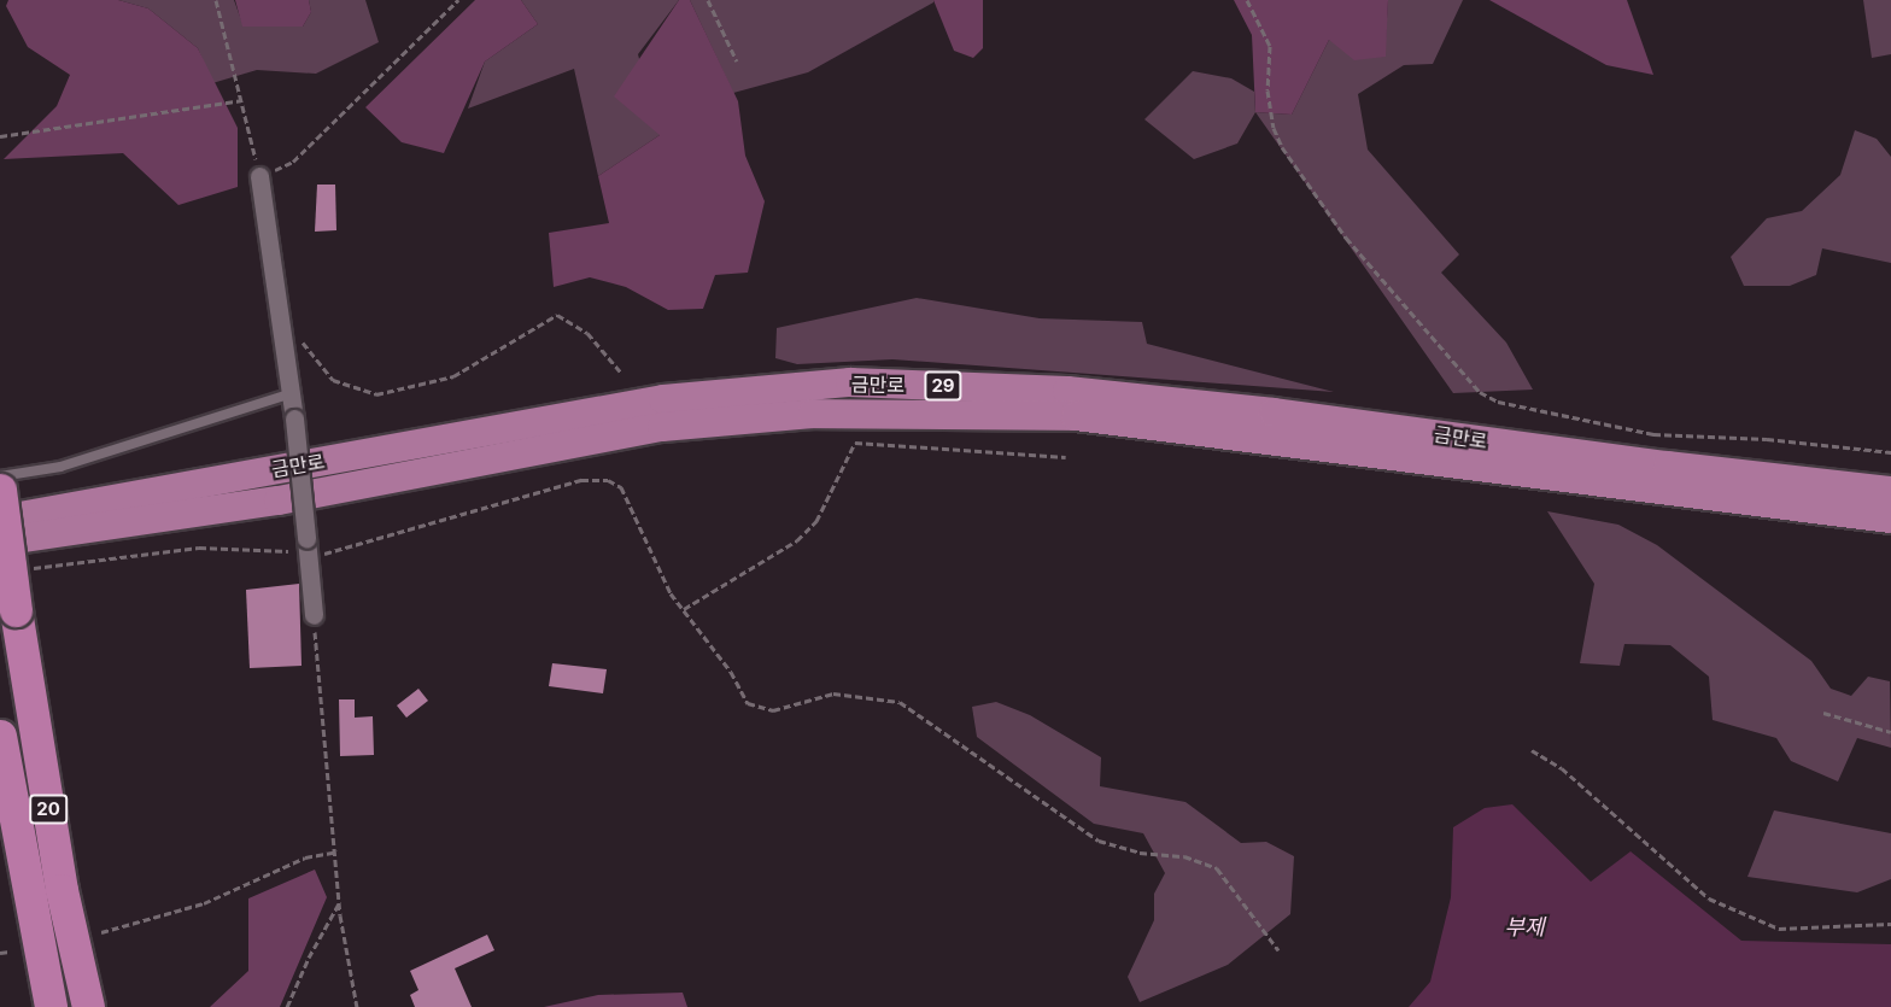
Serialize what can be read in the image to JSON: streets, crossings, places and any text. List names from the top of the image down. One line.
{"streets":{"highway":["금만로","29","20"]},"water":["부제"]}
